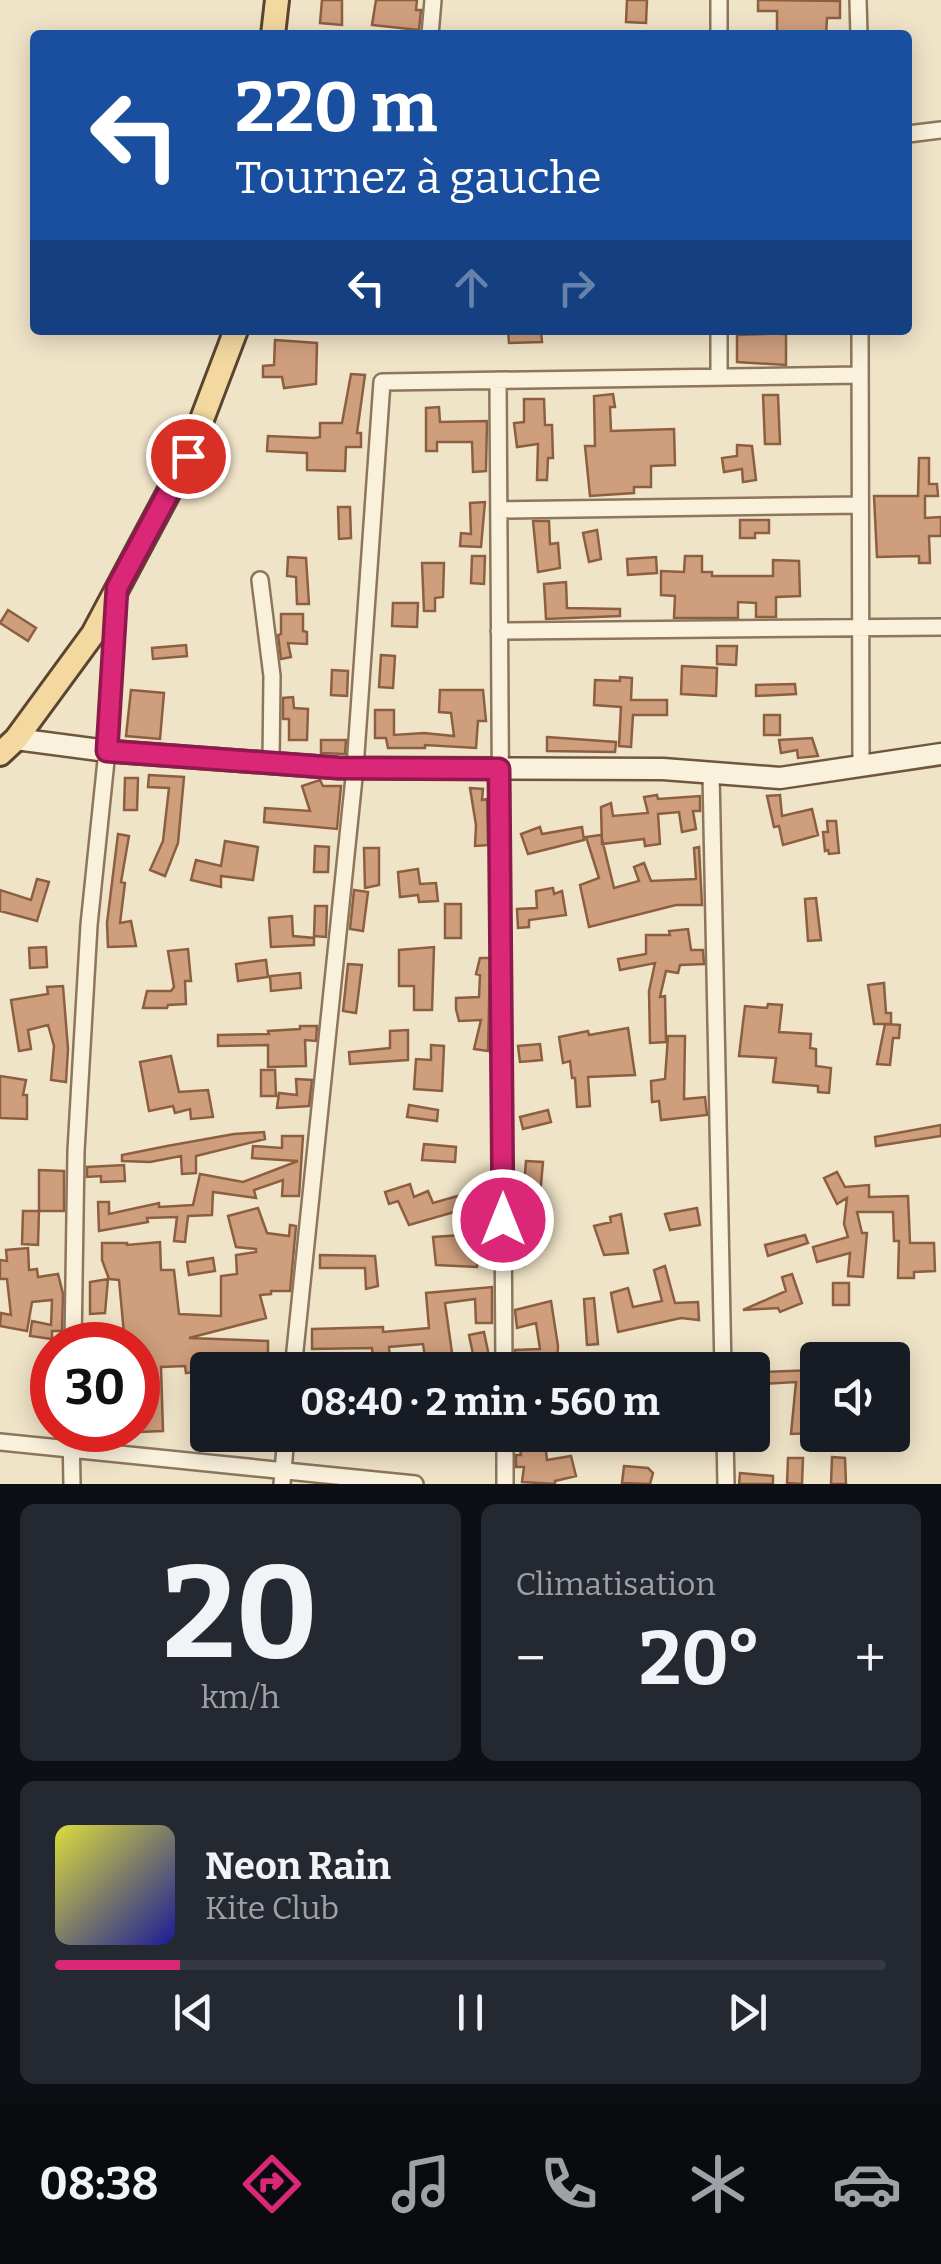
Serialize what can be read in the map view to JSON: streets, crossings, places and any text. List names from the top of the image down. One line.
{"page":{"turn":["220 m","Tournez à gauche"],"limit":"30","trip":"08:40 · 2 min · 560 m","tile":[["20","km/h"],"Climatisation"],"heat":["−","20°","+"],"song":["Neon Rain","Kite Club"],"tabs":"08:38"}}
